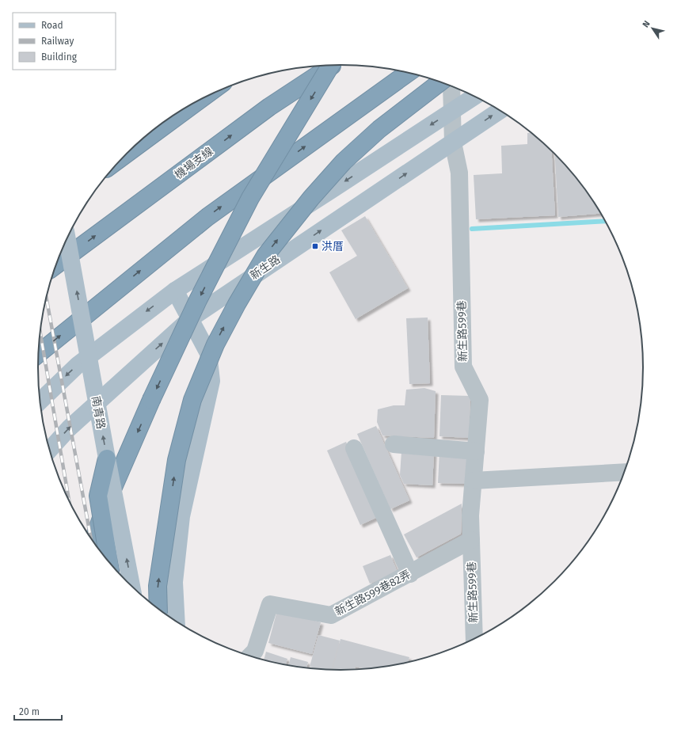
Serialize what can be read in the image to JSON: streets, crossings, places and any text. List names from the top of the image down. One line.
{"streets":{"highway":["機場支線"],"main road":["新生路","南青路"],"lane":["新生路599巷","新生路599巷82弄"]},"crossings":[["新生路","新生路599巷"],["新生路599巷","新生路599巷82弄"]],"places":{"transit":["洪厝"]},"legend":["Road","Railway","Building"],"scale_bar":"20 m","north":"top left"}
